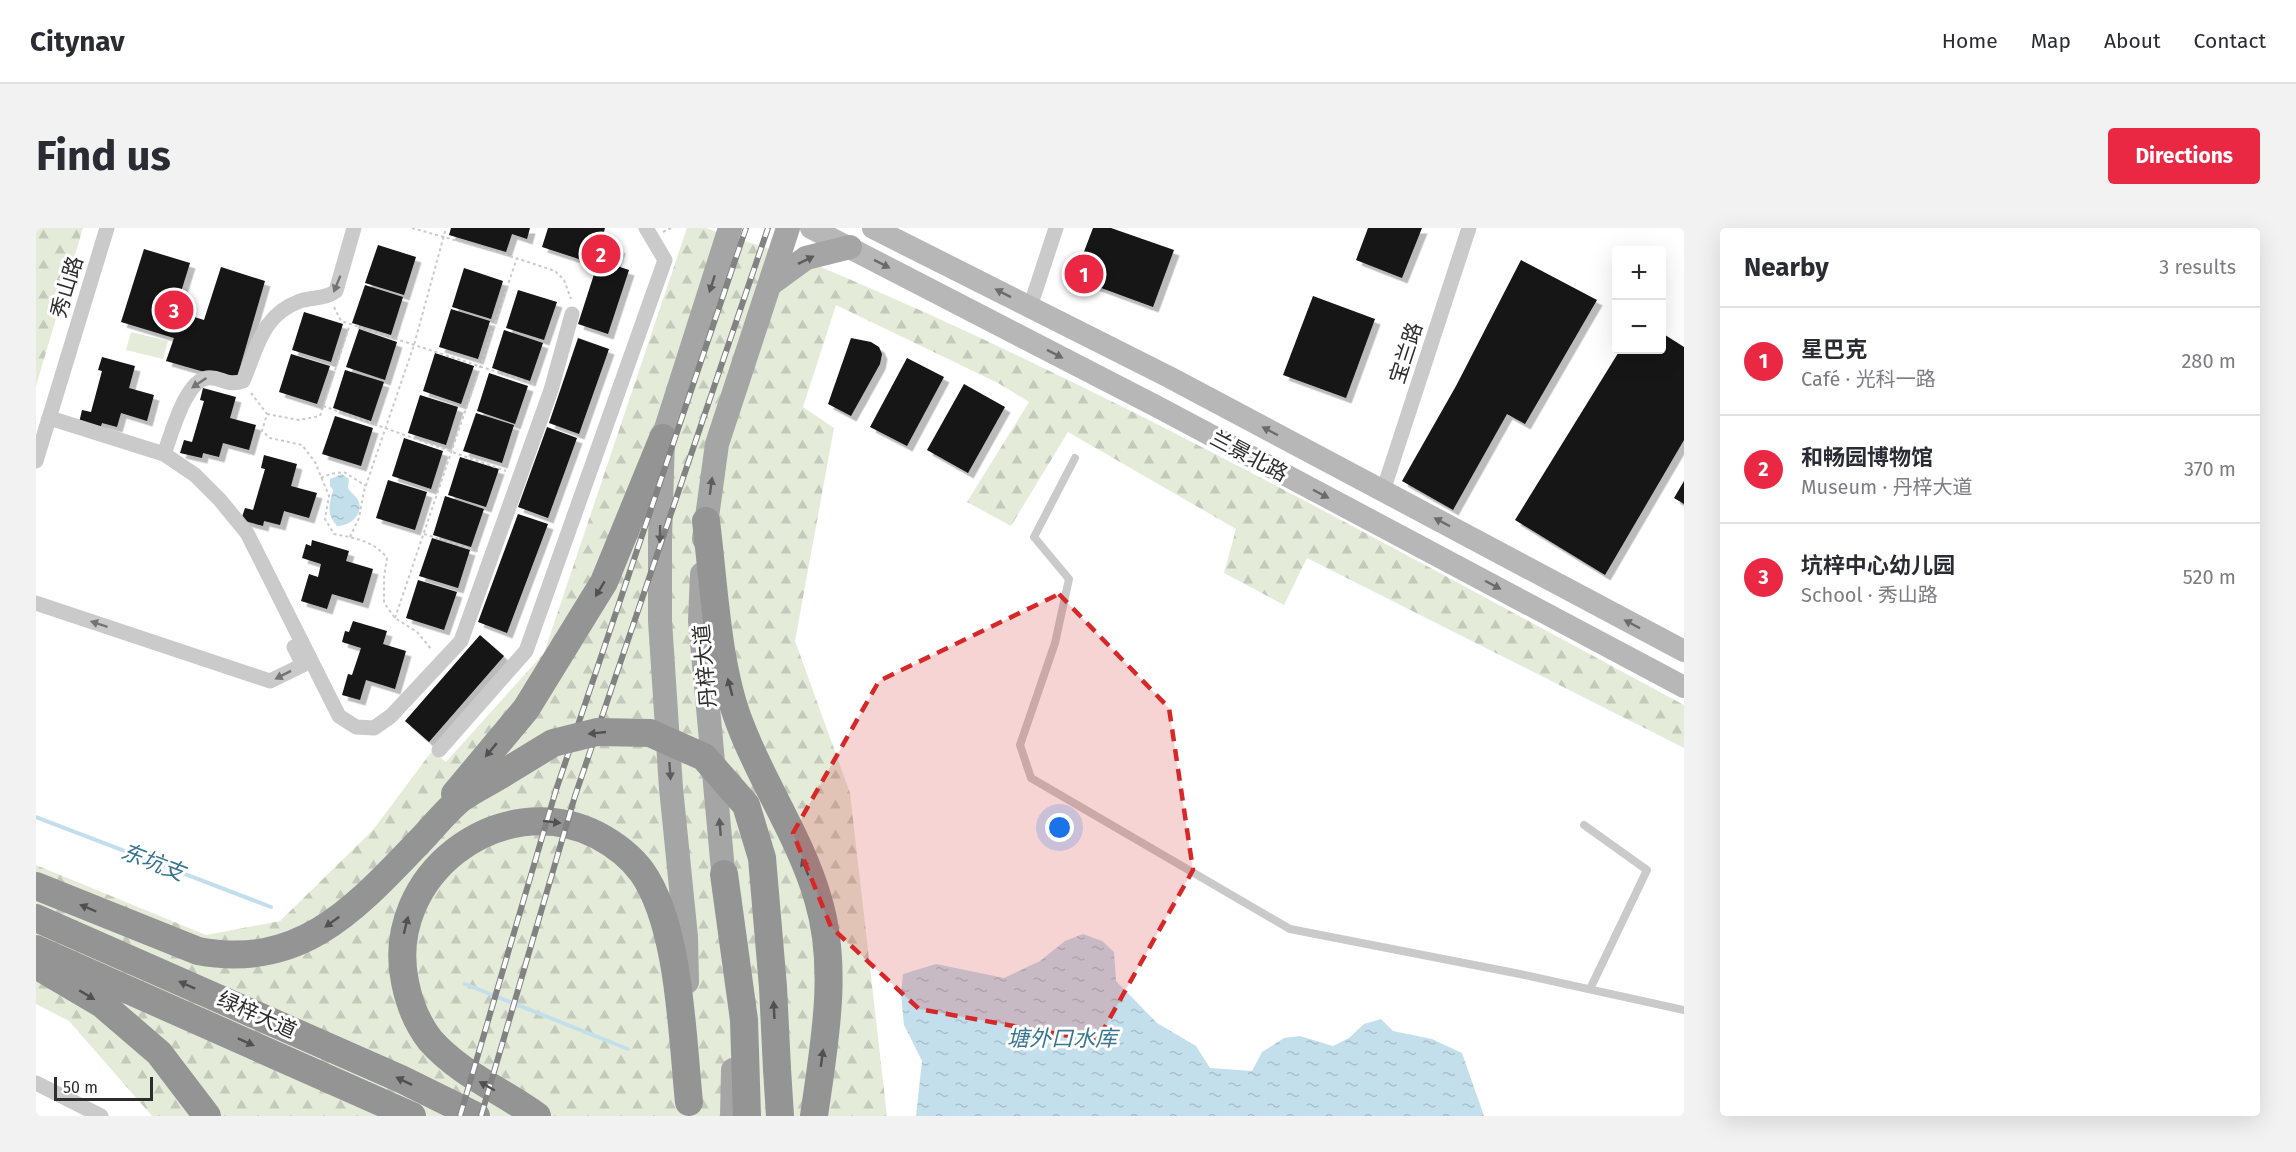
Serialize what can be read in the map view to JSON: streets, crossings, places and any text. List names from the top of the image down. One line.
{"streets":{"highway":["绿梓大道"],"main road":["兰景北路","丹梓大道"],"street":["秀山路","宝兰路"]},"crossings":[["宝兰路","兰景北路"]],"water":["东坑支","塘外口水库"],"scale_bar":"50 m","page":{"header":"Citynav","nav":["Home","Map","About","Contact"],"buttons":"Directions","title":"Find us","heading":["Nearby","3 results"],"pins":["2","1","3"],"map_buttons":["+","−"],"list":[{"mark":"1","name":"星巴克","note":"Café · 光科一路","value":"280 m"},{"mark":"2","name":"和畅园博物馆","note":"Museum · 丹梓大道","value":"370 m"},{"mark":"3","name":"坑梓中心幼儿园","note":"School · 秀山路","value":"520 m"}],"scale":"50 m"}}
